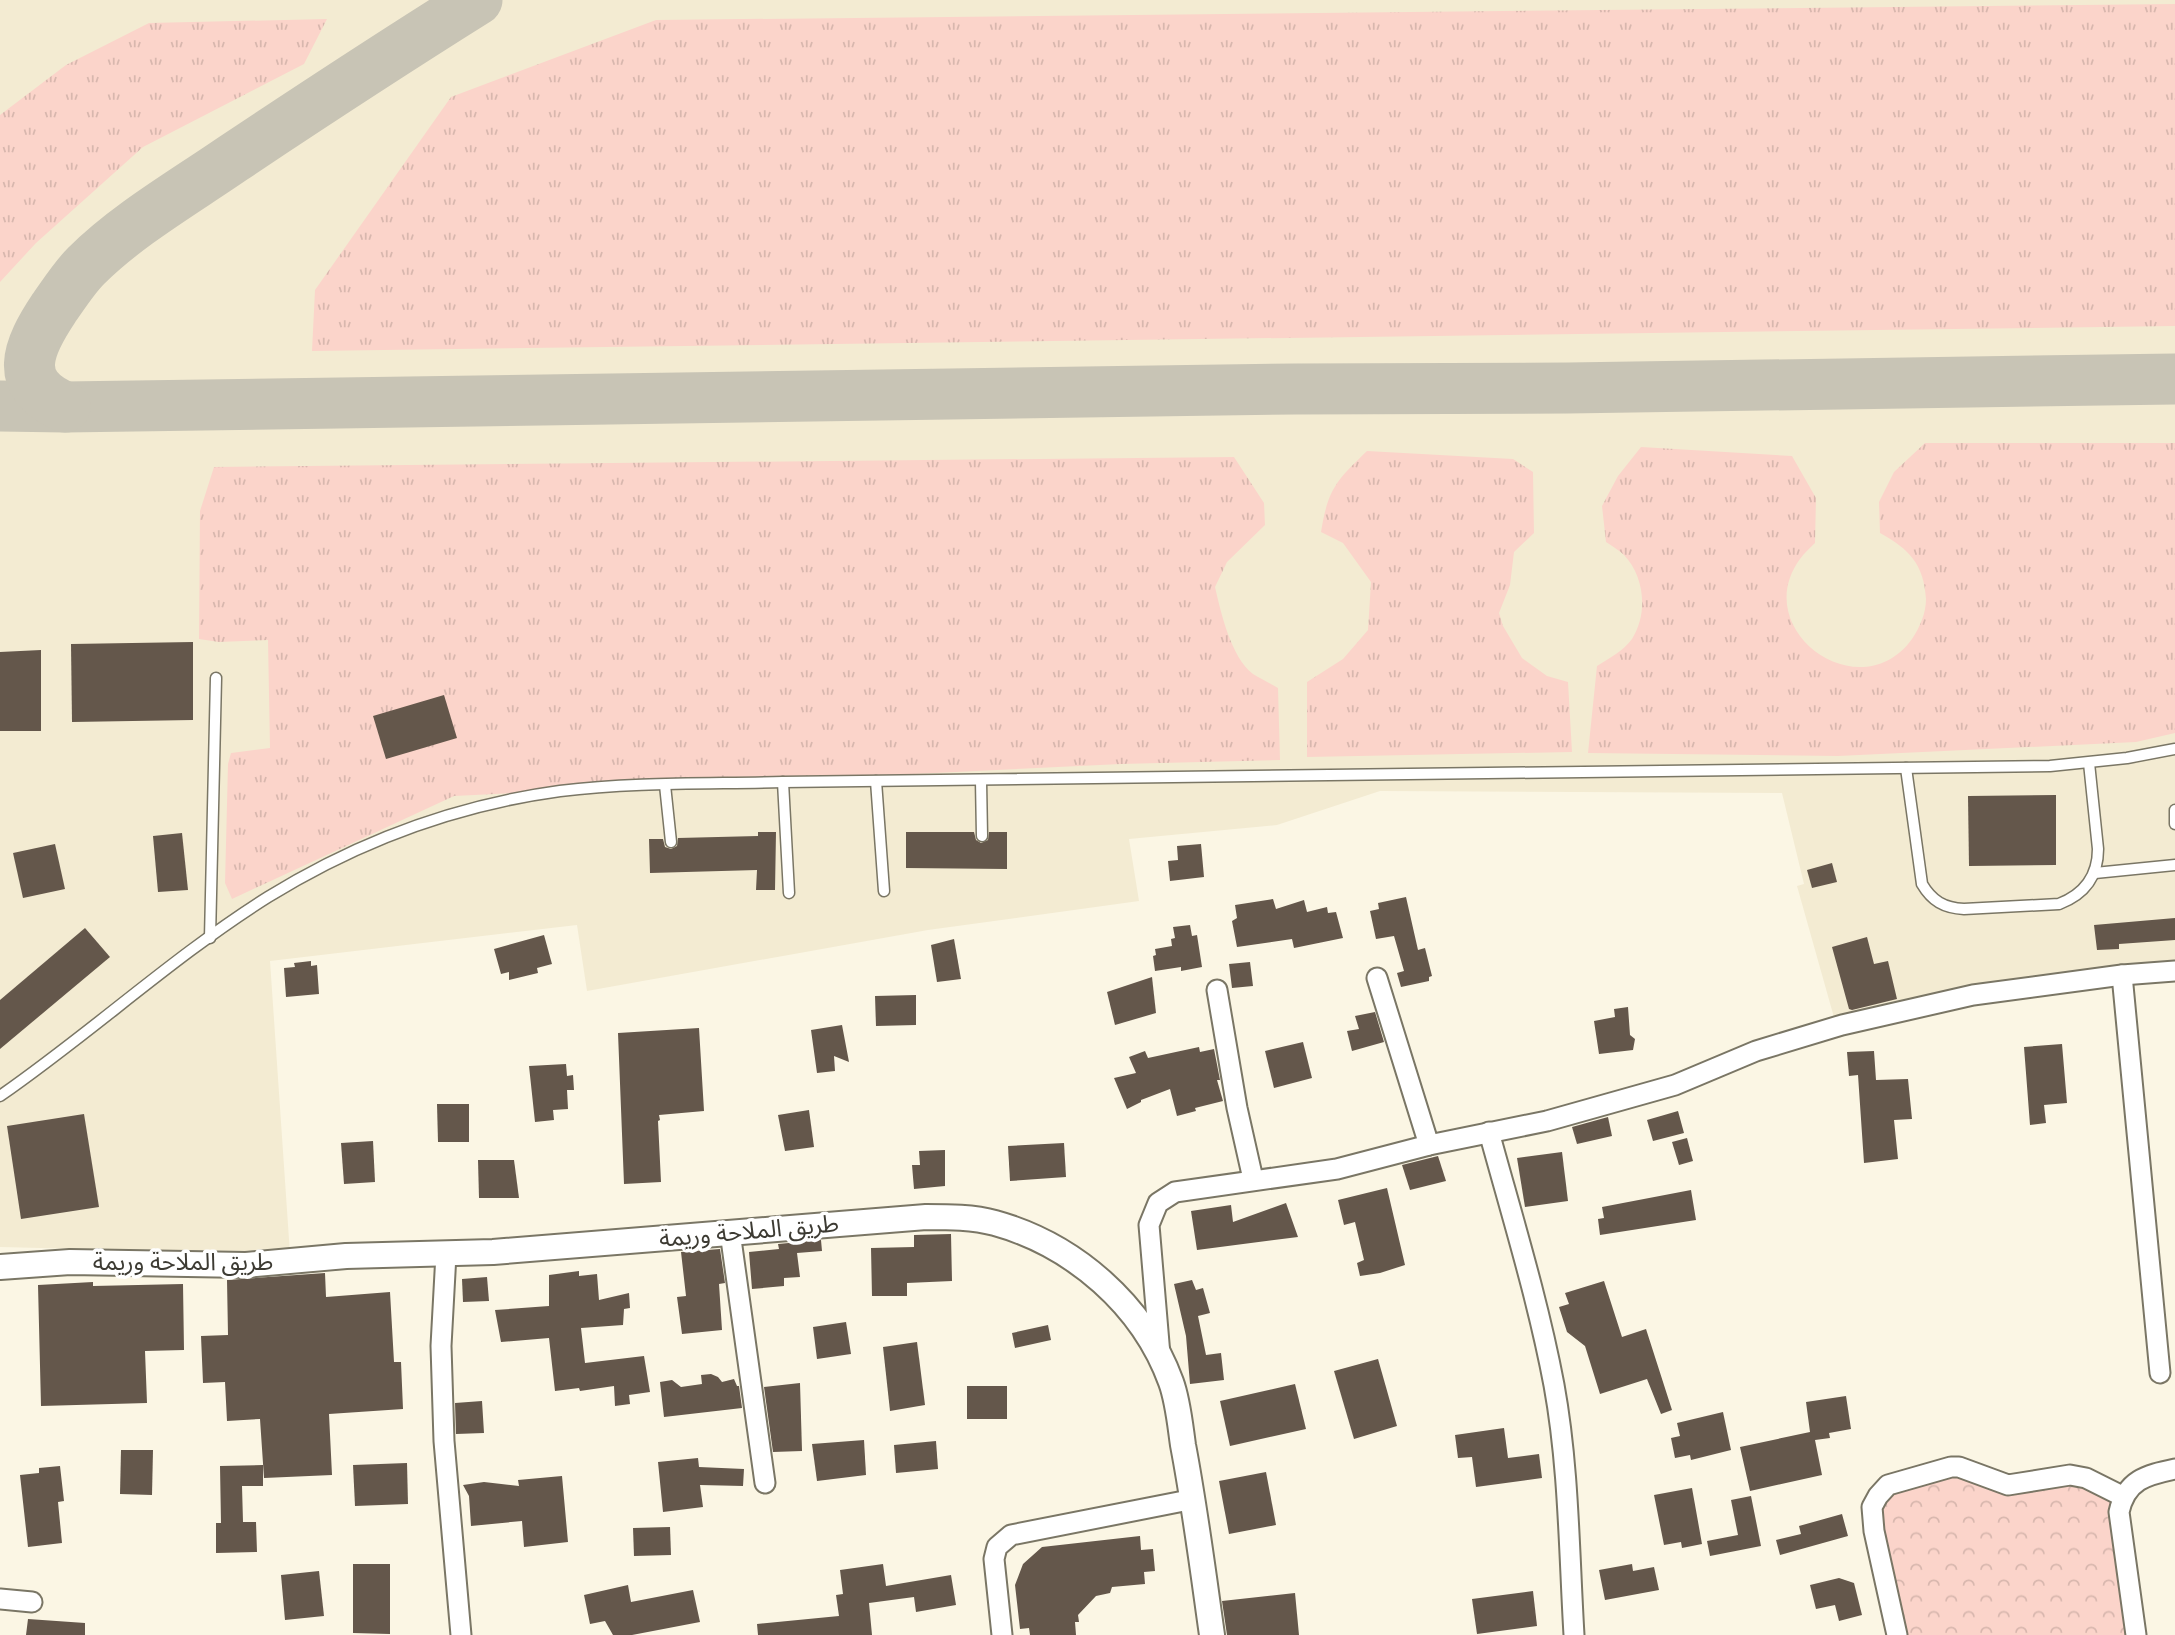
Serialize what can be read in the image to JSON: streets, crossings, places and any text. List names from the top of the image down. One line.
{"streets":{"street":["طريق الملاحة وريمة"]}}
